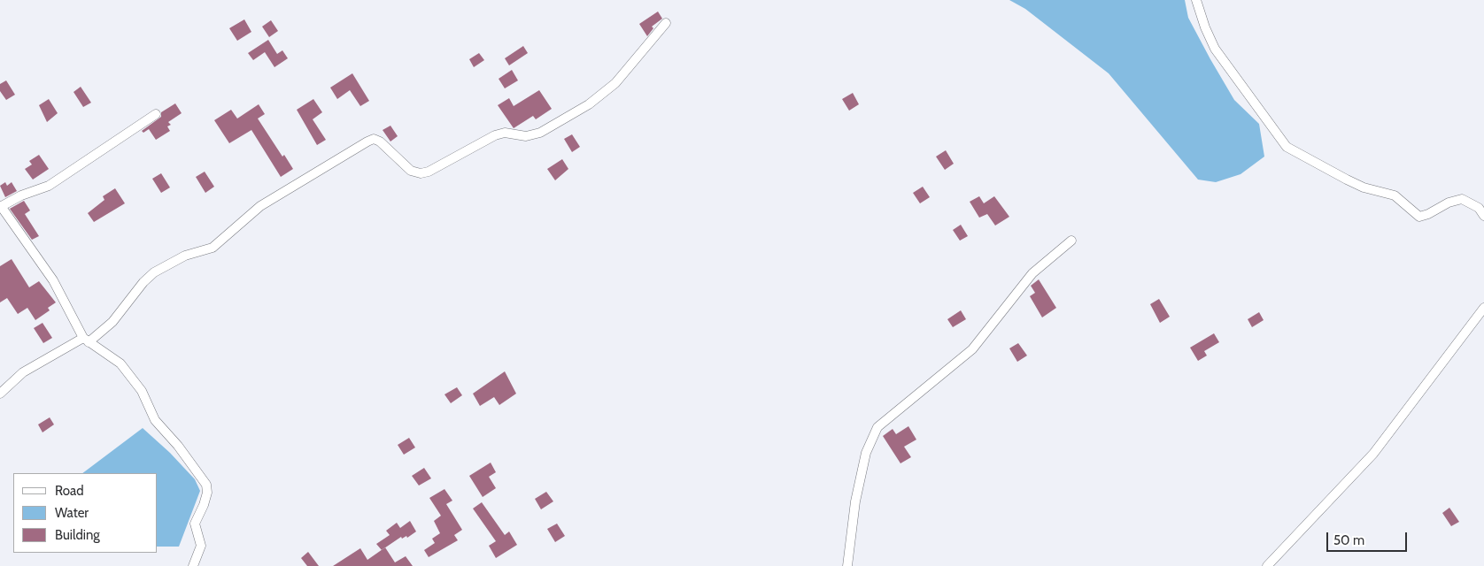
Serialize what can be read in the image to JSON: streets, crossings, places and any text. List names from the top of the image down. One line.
{"legend":["Road","Water","Building"],"scale_bar":"50 m"}
